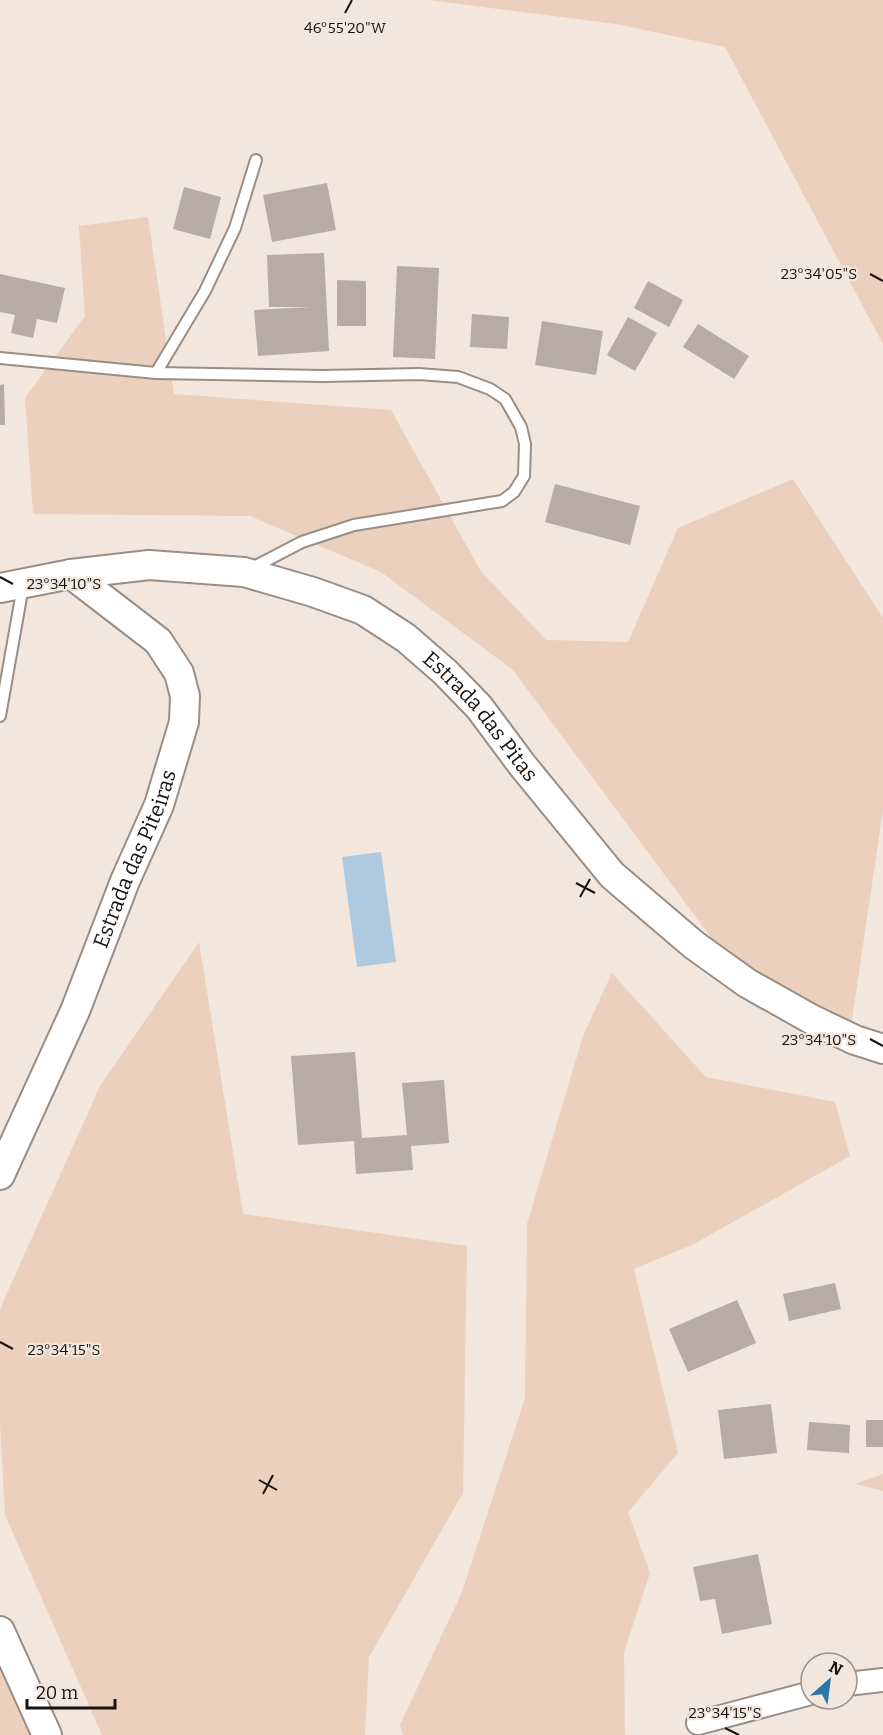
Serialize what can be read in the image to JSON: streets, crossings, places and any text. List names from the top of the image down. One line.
{"streets":{"street":["Estrada das Pitas","Estrada das Piteiras"]},"crossings":[["Estrada das Pitas","Estrada das Piteiras"]],"scale_bar":"20 m","north":"top right","coordinates":["46°55'20\"W","23°34'05\"S","23°34'10\"S","23°34'15\"S"]}
